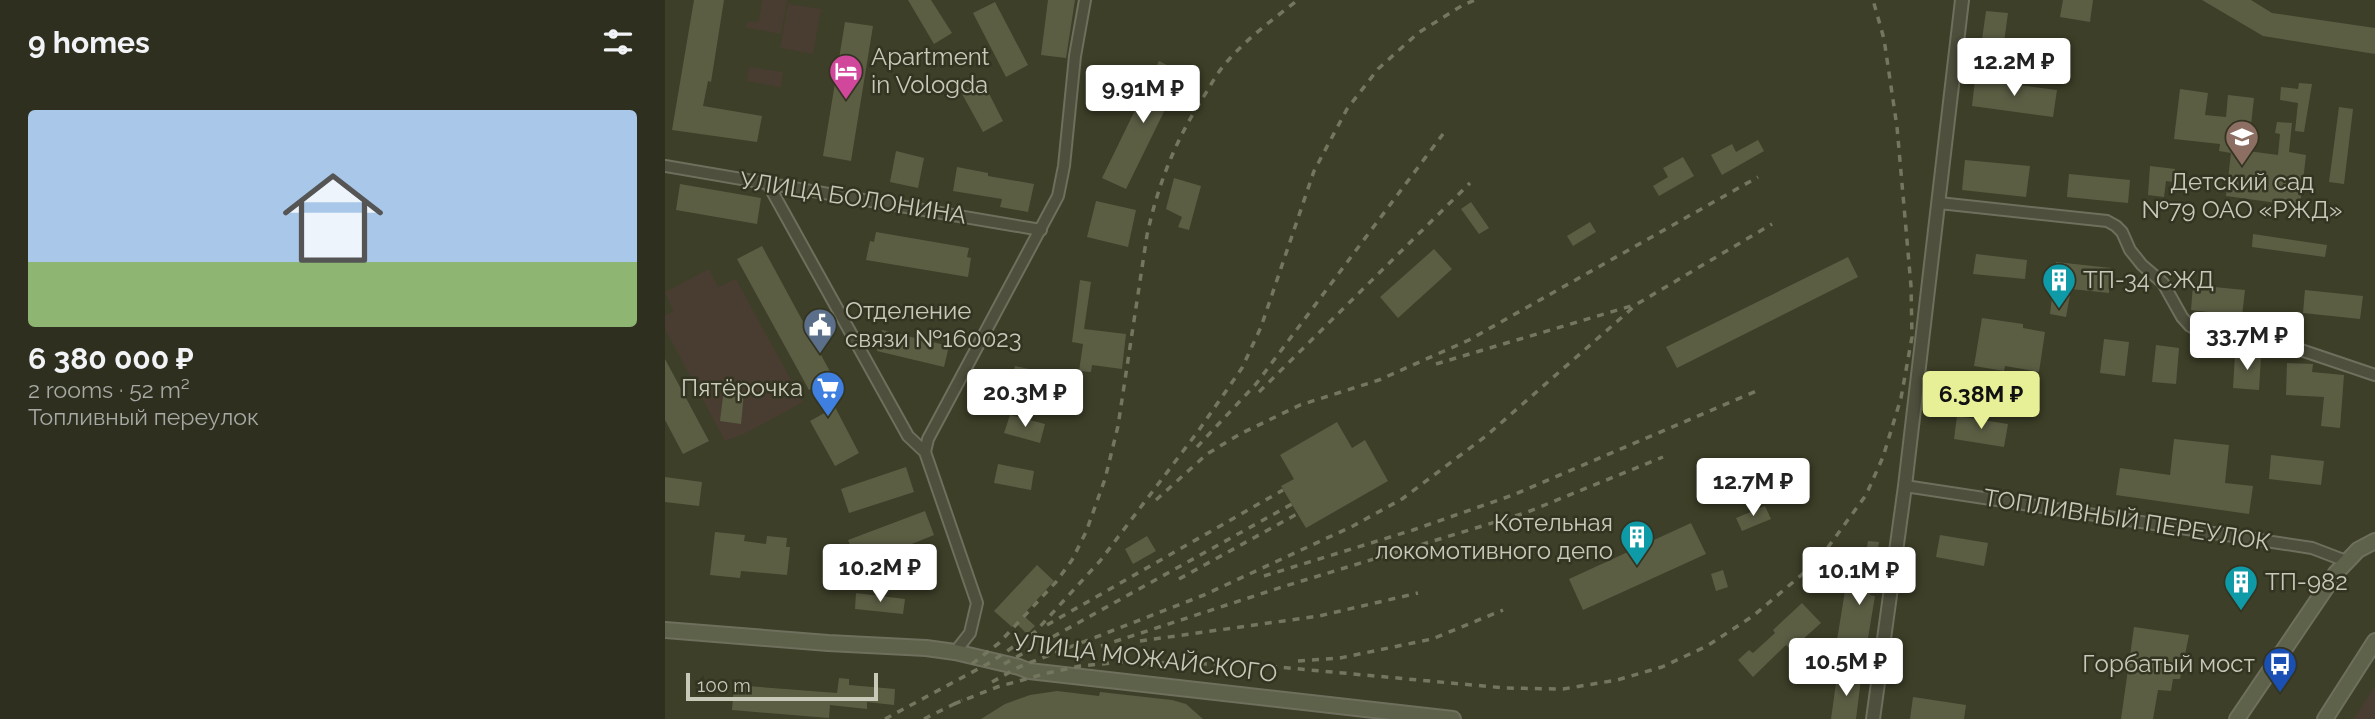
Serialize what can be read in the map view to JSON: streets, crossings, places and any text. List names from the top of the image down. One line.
{"streets":{"main road":["УЛИЦА МОЖАЙСКОГО"],"street":["УЛИЦА БОЛОНИНА","ТОПЛИВНЫЙ ПЕРЕУЛОК"]},"places":{"hotel":["Apartment in Vologda"],"school or university":["Детский сад №79 ОАО «РЖД»"],"building":["ТП-34 СЖД","Котельная локомотивного депо","ТП-982"],"public building":["Отделение связи №160023"],"supermarket":["Пятёрочка"],"bus stop":["Горбатый мост"]},"scale_bar":"100 m","page":{"heading":"9 homes","price":["12.2M ₽","9.91M ₽","33.7M ₽","20.3M ₽","6.38M ₽","12.7M ₽","10.2M ₽","10.1M ₽","10.5M ₽"],"list":[{"name":"6 380 000 ₽","note":"2 rooms · 52 m² · Топливный переулок"}],"scale":"100 m"}}
